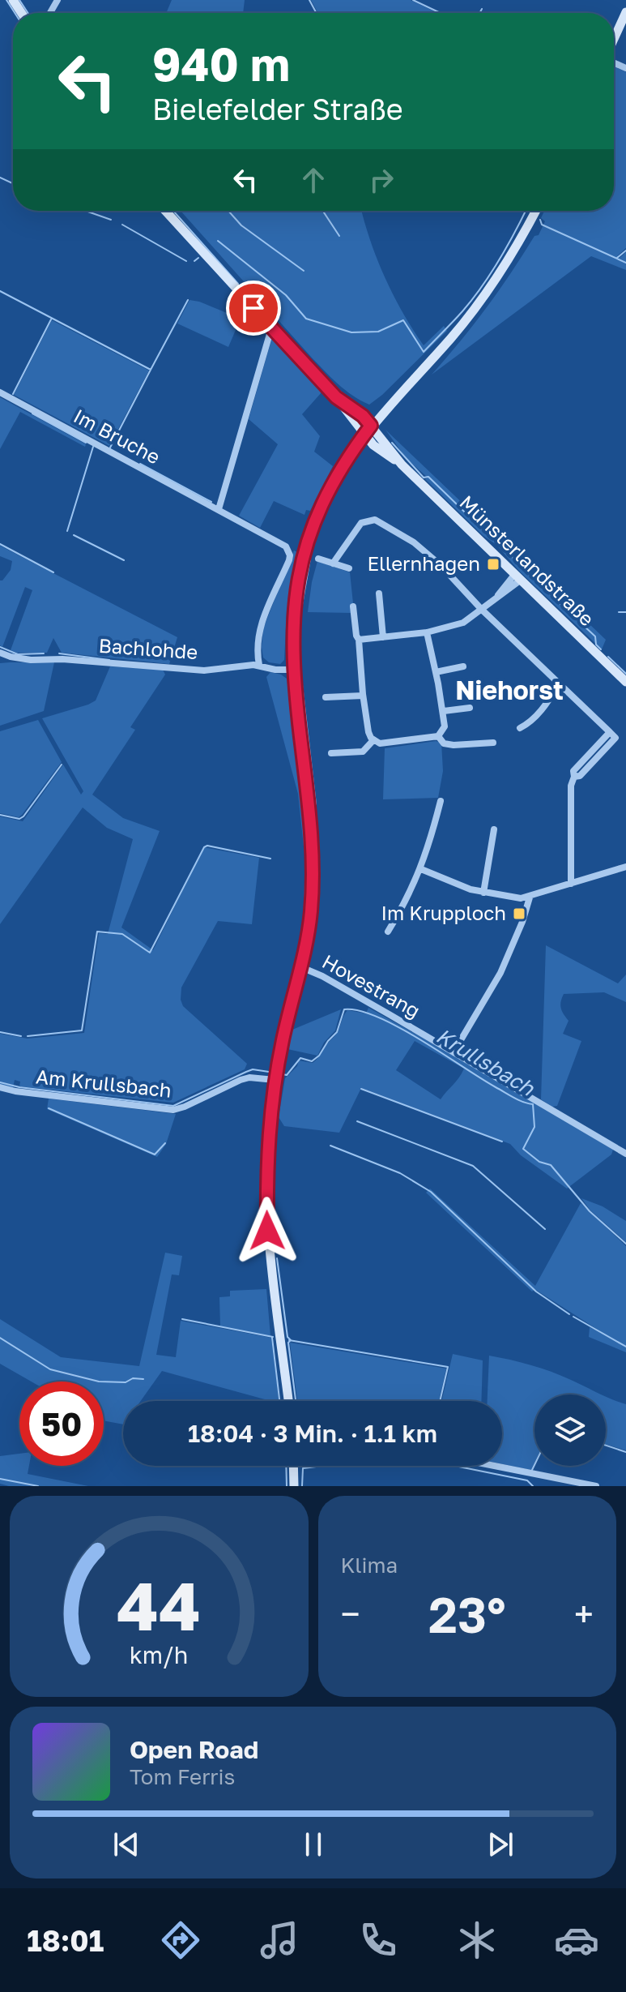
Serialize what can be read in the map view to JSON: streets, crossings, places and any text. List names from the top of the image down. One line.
{"streets":{"main road":["Münsterlandstraße"],"street":["Im Bruche","Bachlohde","Hovestrang","Am Krullsbach"]},"crossings":[["Im Bruche","Bachlohde"]],"districts":["Niehorst"],"water":["Krullsbach"],"places":{"transit":["Ellernhagen","Im Krupploch"]},"page":{"turn":["940 m","Bielefelder Straße"],"limit":"50","trip":"18:04 · 3 Min. · 1.1 km","tile":"Klima","heat":["−","23°","+"],"song":["Open Road","Tom Ferris"],"tabs":"18:01","gauge":["44","km/h"]}}
